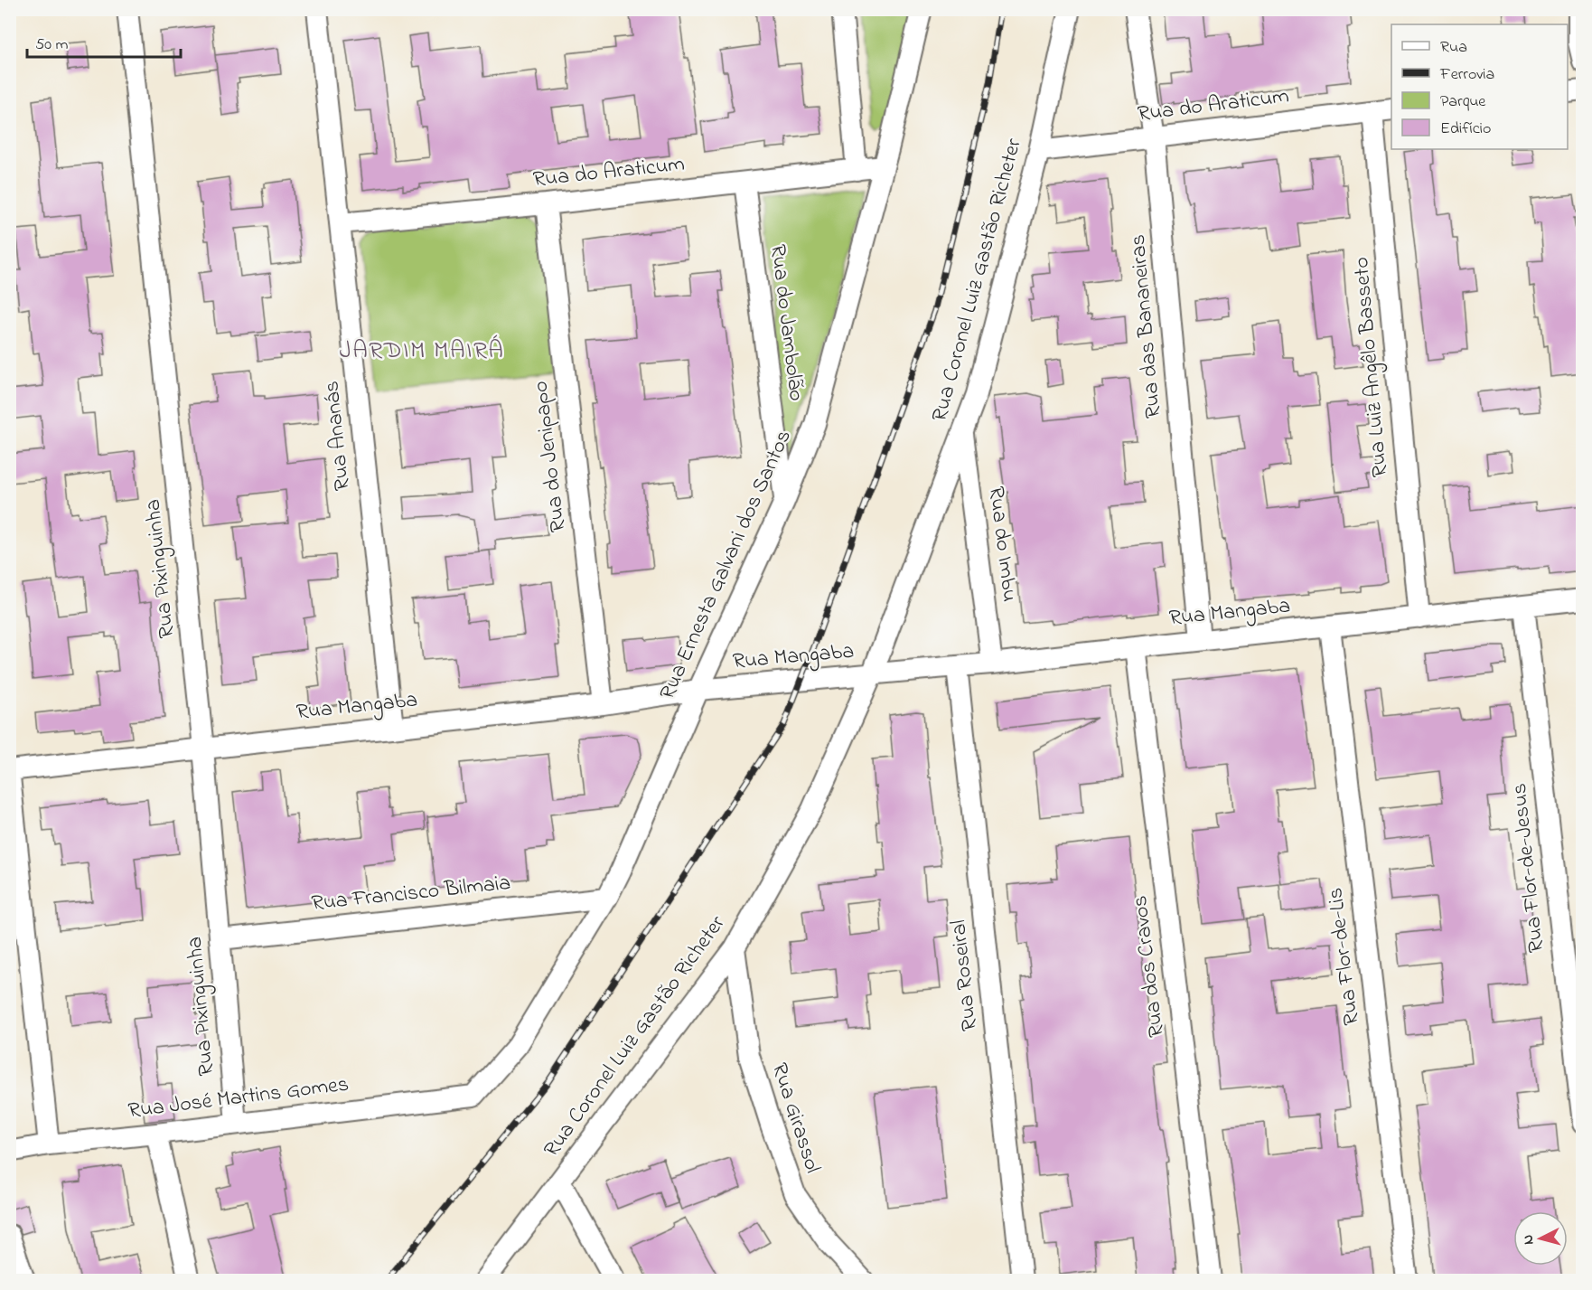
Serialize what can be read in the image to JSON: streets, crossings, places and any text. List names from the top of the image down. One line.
{"streets":{"street":["Rua do Araticum","Rua Coronel Luiz Gastão Richeter","Rua do Jambolão","Rua das Bananeiras","Rua Luiz Angêlo Basseto","Rua Ananás","Rua do Jenipapo","Rua do Imbu","Rua Ernesta Galvani dos Santos","Rua Pixinguinha","Rua Mangaba","Rua Flor-de-Jesus","Rua Francisco Bilmaia","Rua Flor-de-Lis","Rua dos Cravos","Rua Roseiral","Rua José Martins Gomes","Rua Girassol"]},"crossings":[["Rua do Araticum","Rua Coronel Luiz Gastão Richeter"],["Rua do Araticum","Rua do Jambolão"],["Rua do Araticum","Rua das Bananeiras"],["Rua do Araticum","Rua Luiz Angêlo Basseto"],["Rua do Araticum","Rua Ananás"],["Rua do Araticum","Rua do Jenipapo"],["Rua do Araticum","Rua Ernesta Galvani dos Santos"],["Rua Coronel Luiz Gastão Richeter","Rua do Imbu"],["Rua Coronel Luiz Gastão Richeter","Rua Mangaba"],["Rua Coronel Luiz Gastão Richeter","Rua Girassol"],["Rua do Jambolão","Rua Ernesta Galvani dos Santos"],["Rua das Bananeiras","Rua Mangaba"],["Rua Luiz Angêlo Basseto","Rua Mangaba"],["Rua Ananás","Rua Mangaba"],["Rua do Jenipapo","Rua Mangaba"],["Rua do Imbu","Rua Mangaba"],["Rua Ernesta Galvani dos Santos","Rua Mangaba"],["Rua Ernesta Galvani dos Santos","Rua Francisco Bilmaia"],["Rua Ernesta Galvani dos Santos","Rua José Martins Gomes"],["Rua Pixinguinha","Rua Mangaba"],["Rua Pixinguinha","Rua Francisco Bilmaia"],["Rua Pixinguinha","Rua José Martins Gomes"],["Rua Mangaba","Rua Flor-de-Jesus"],["Rua Mangaba","Rua Flor-de-Lis"],["Rua Mangaba","Rua dos Cravos"],["Rua Mangaba","Rua Roseiral"]],"districts":["JARDIM MAIRÁ"],"legend":["Rua","Ferrovia","Parque","Edifício"],"scale_bar":"50 m","north":"left"}
